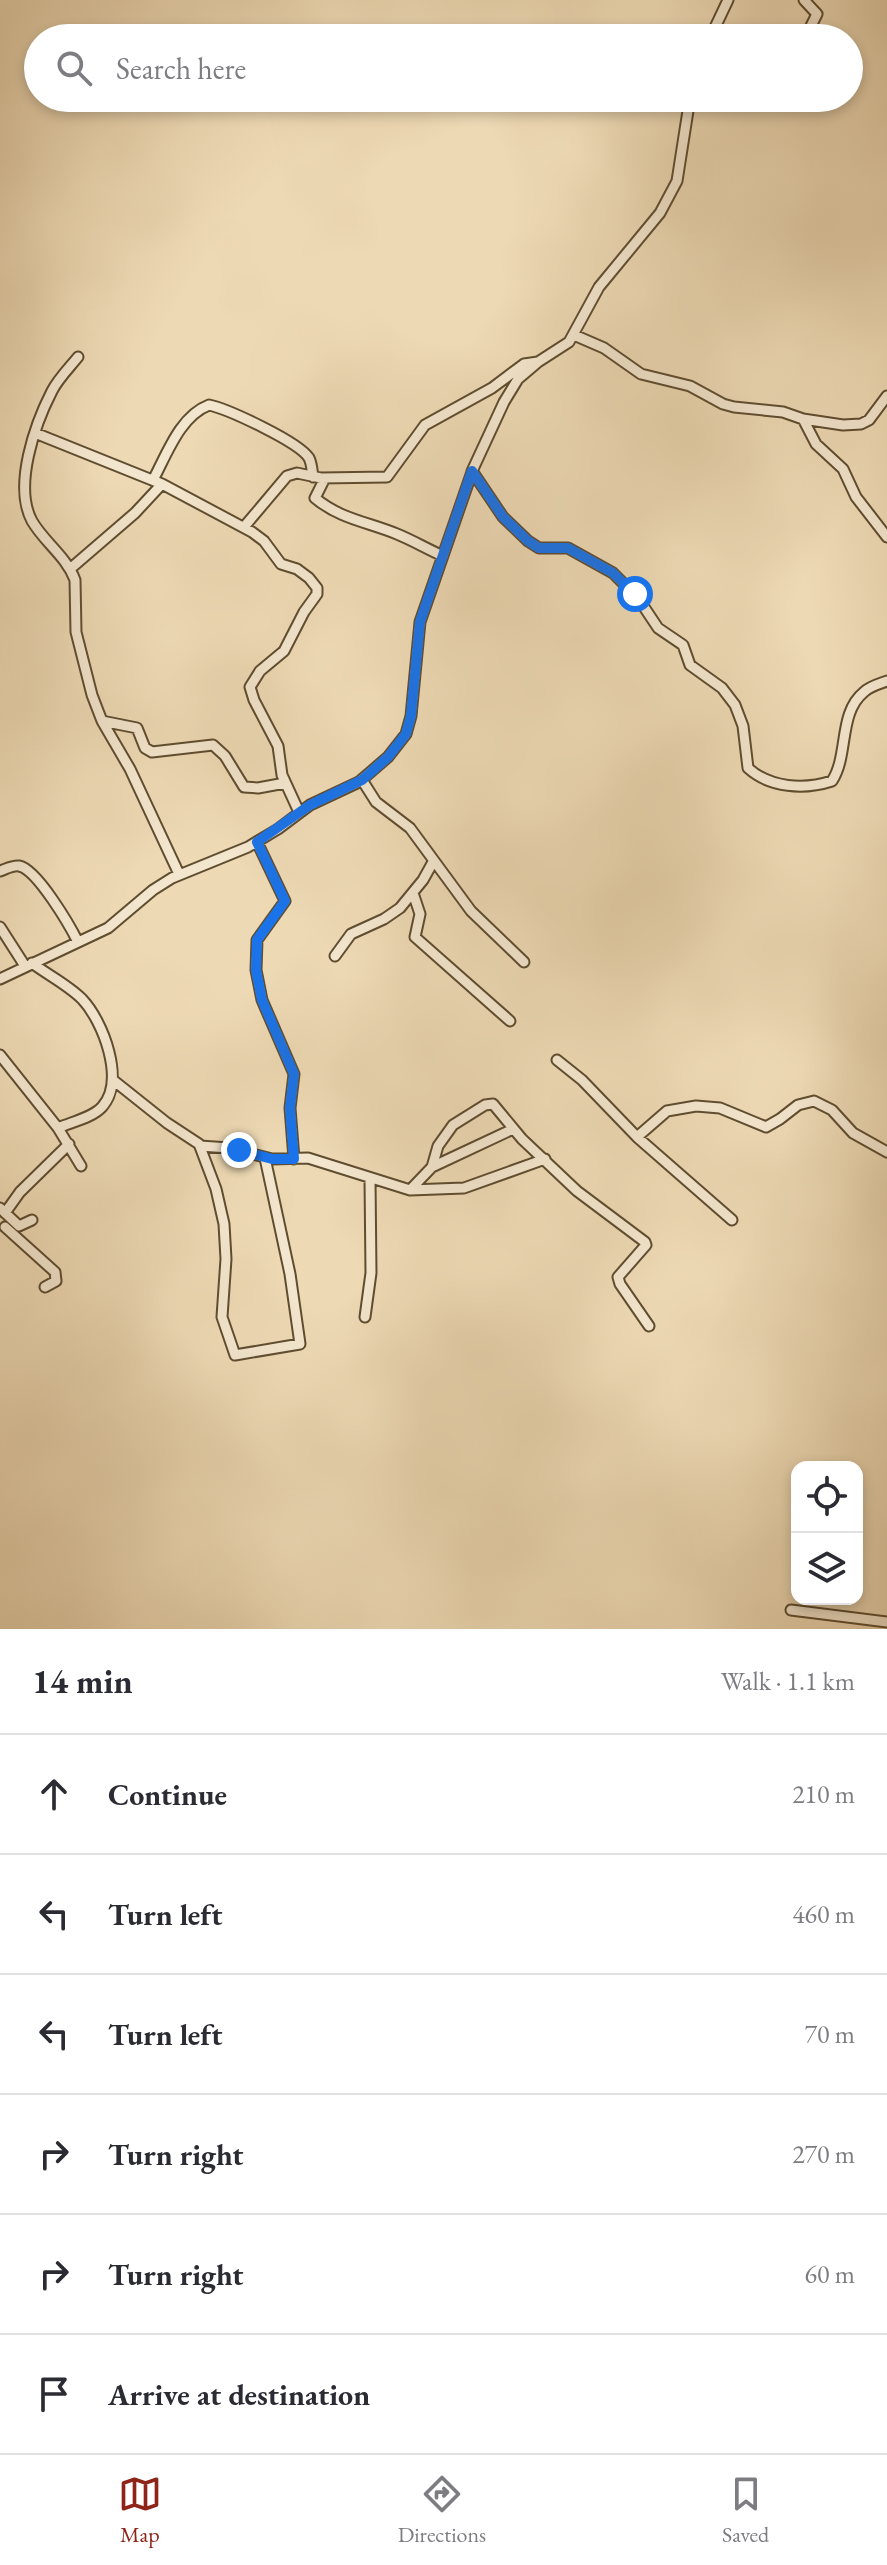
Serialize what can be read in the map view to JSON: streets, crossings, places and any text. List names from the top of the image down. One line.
{"page":{"search":"Search here","heading":["14 min","Walk · 1.1 km"],"list":[["Continue","210 m"],["Turn left","460 m"],["Turn left","70 m"],["Turn right","270 m"],["Turn right","60 m"],"Arrive at destination"],"nav":["Map","Directions","Saved"]}}
